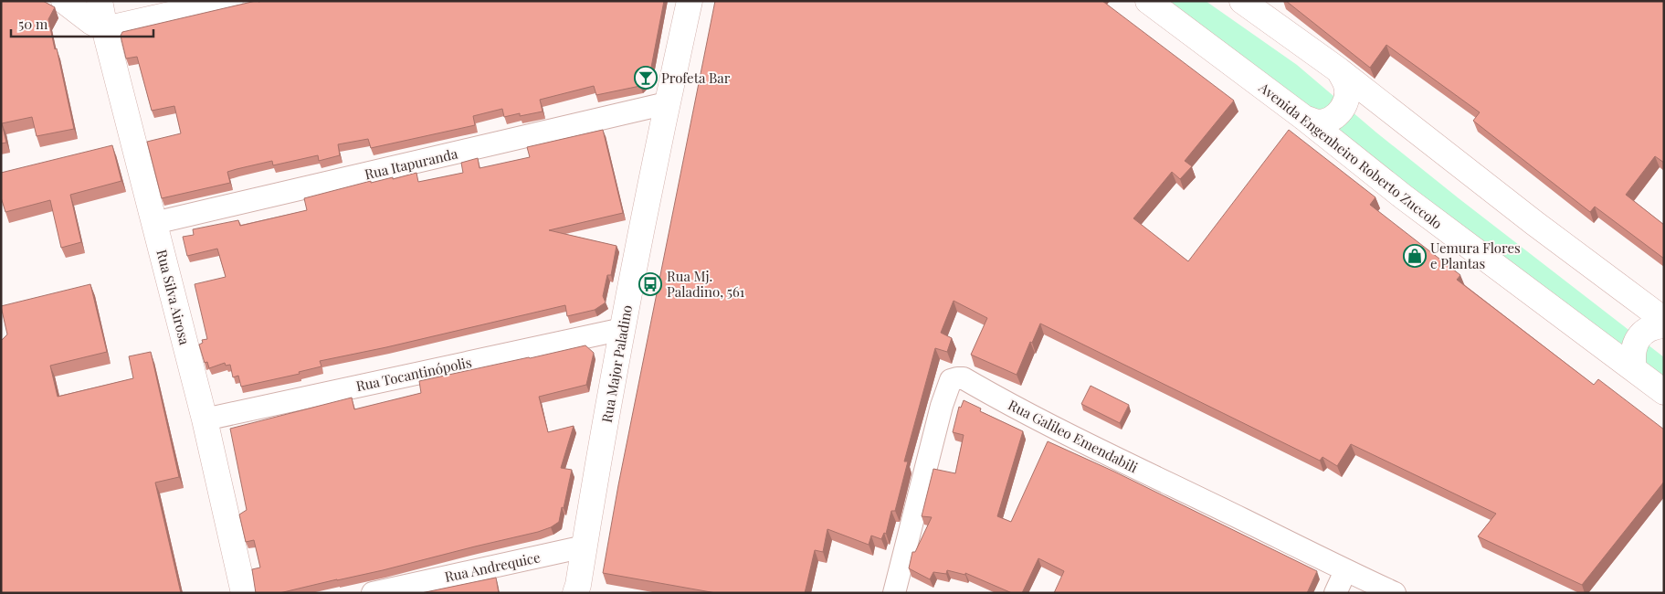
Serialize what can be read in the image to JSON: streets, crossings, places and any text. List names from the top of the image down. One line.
{"streets":{"main road":["Avenida Engenheiro Roberto Zuccolo","Rua Silva Airosa","Rua Major Paladino"],"street":["Rua Itapuranda","Rua Tocantinópolis","Rua Galileo Emendabili","Rua Andrequice"]},"crossings":[["Rua Itapuranda","Rua Silva Airosa"],["Rua Itapuranda","Rua Major Paladino"],["Rua Silva Airosa","Rua Tocantinópolis"],["Rua Major Paladino","Rua Tocantinópolis"],["Rua Major Paladino","Rua Andrequice"]],"places":{"bar":["Profeta Bar"],"shop":["Uemura Flores e Plantas"],"bus stop":["Rua Mj. Paladino, 561"]},"scale_bar":"50 m"}
